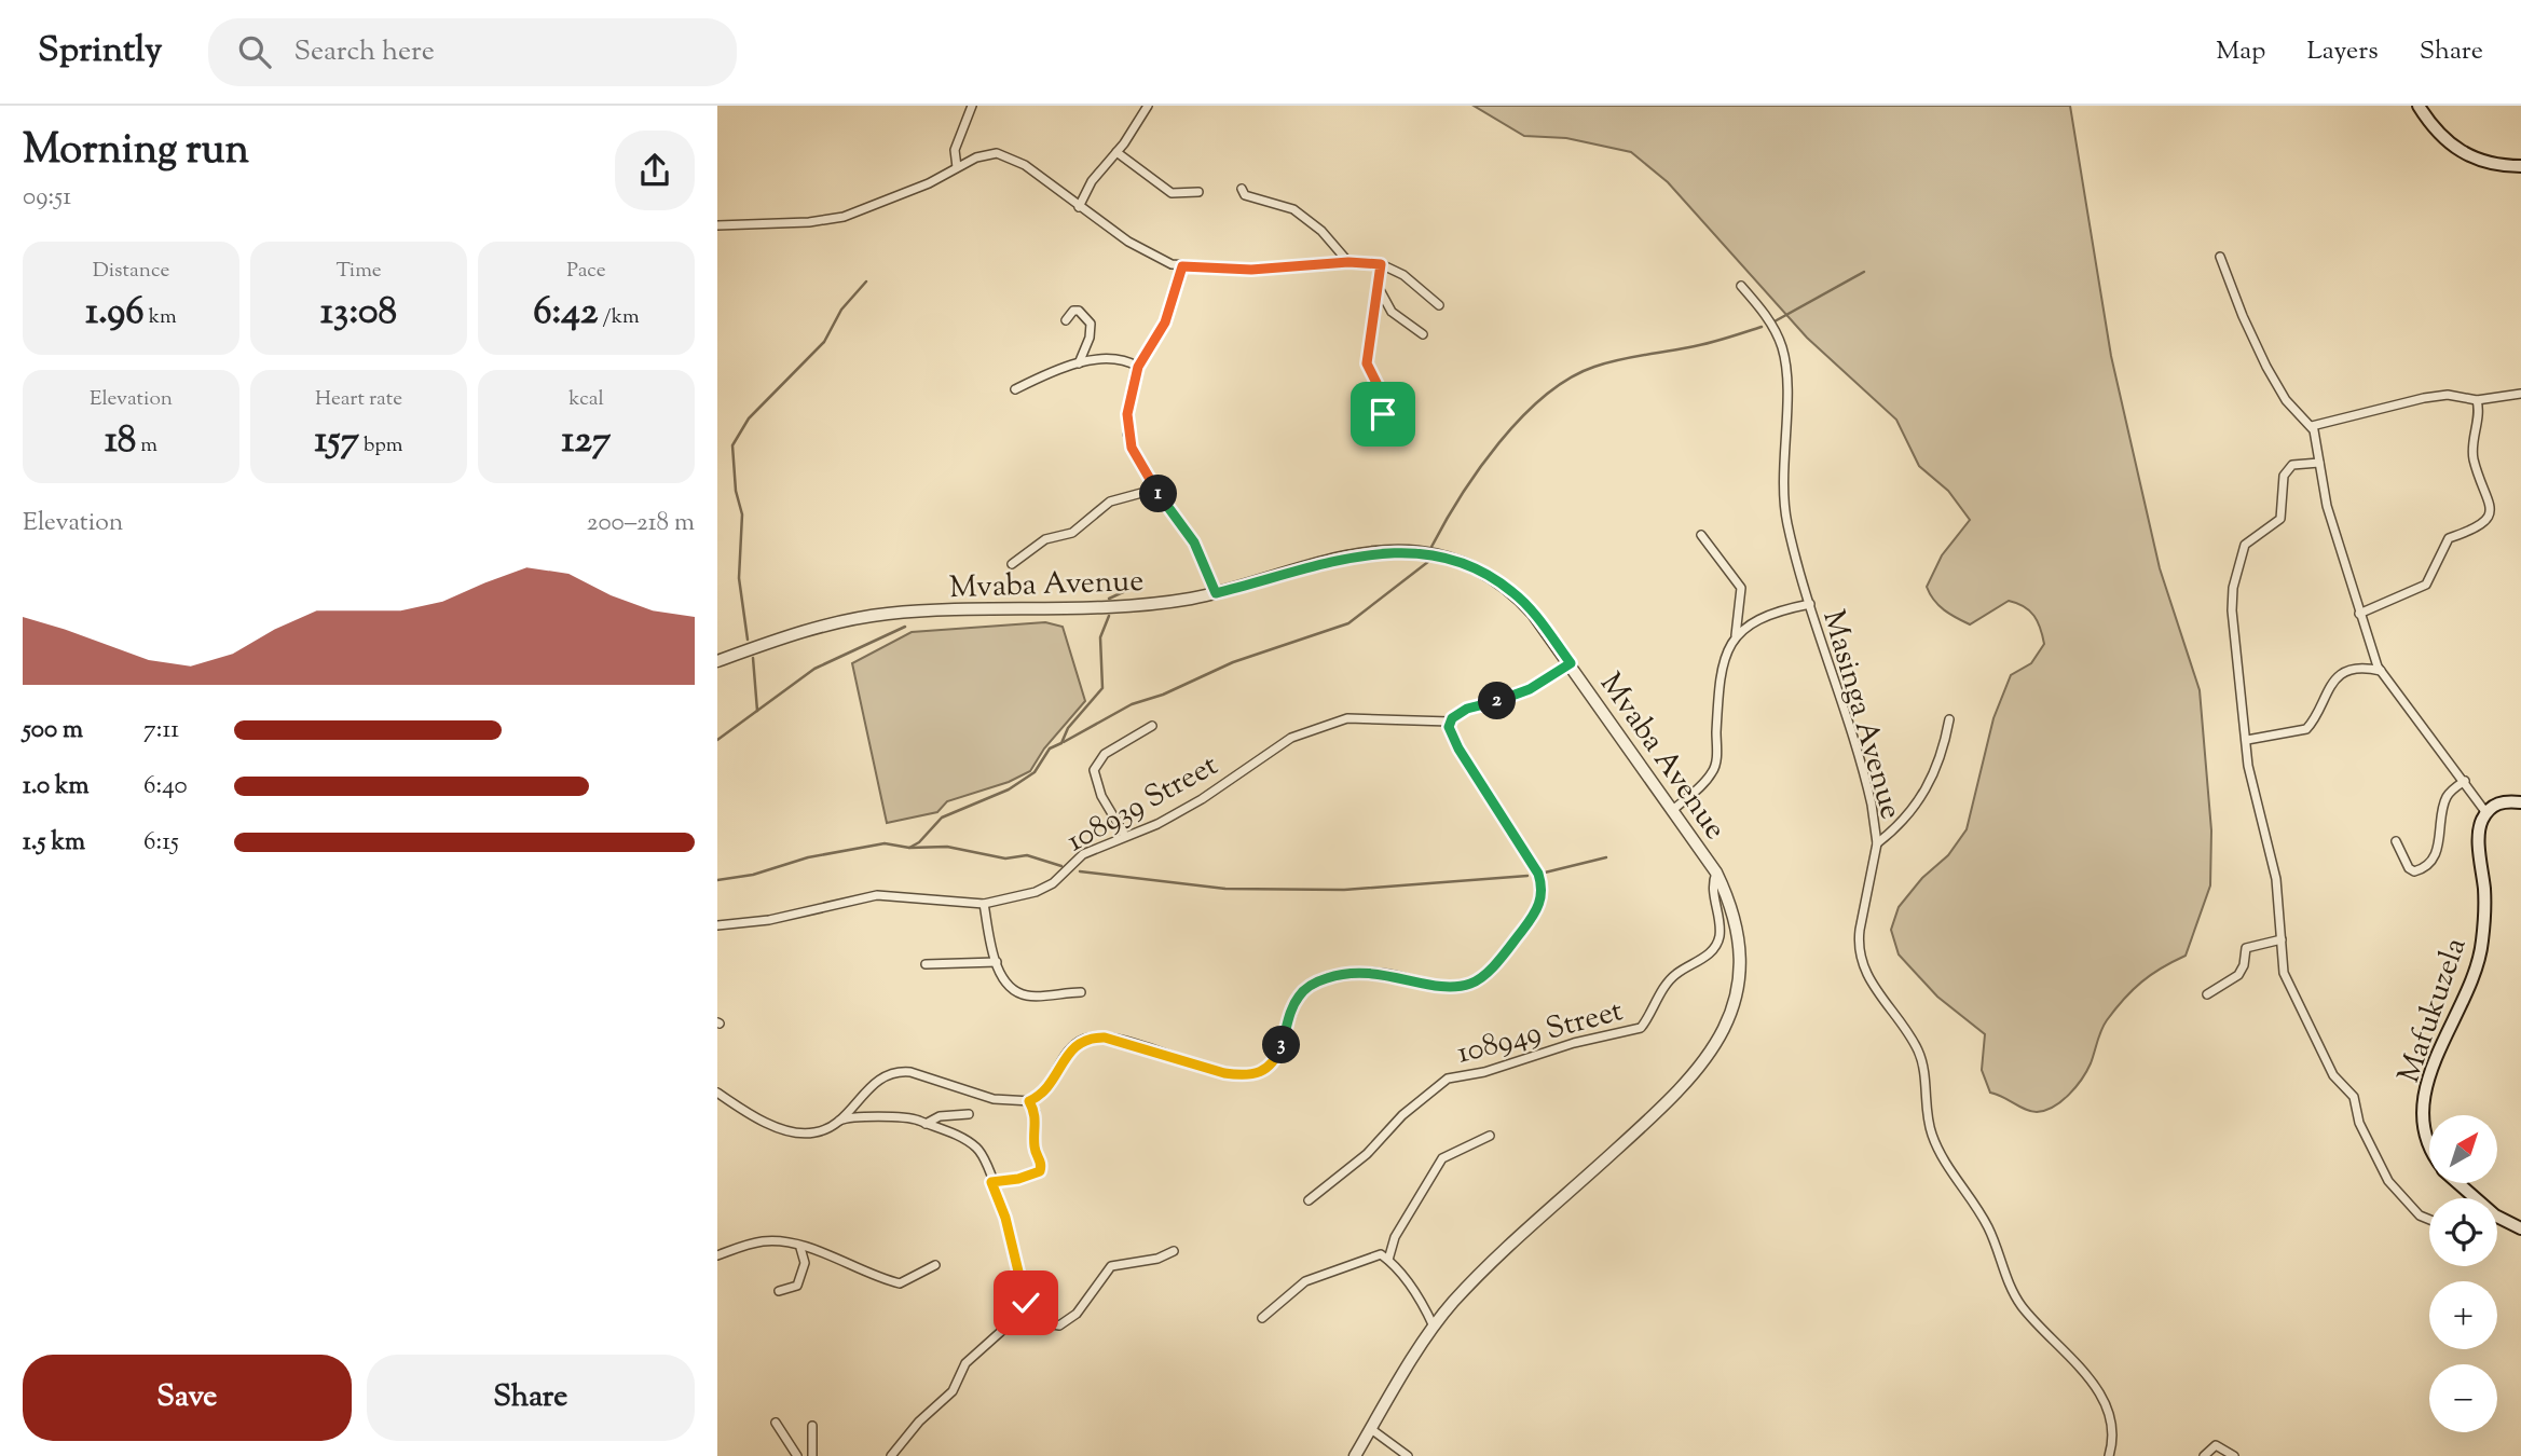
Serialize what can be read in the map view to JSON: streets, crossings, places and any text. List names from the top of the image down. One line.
{"streets":{"main road":["Mafukuzela"],"street":["Mvaba Avenue","Masinga Avenue","108939 Street","108949 Street"]},"crossings":[["Mvaba Avenue","108949 Street"]],"north":"top right","page":{"header":"Sprintly","search":"Search here","nav":["Map","Layers","Share"],"heading":["Morning run","09:51"],"stats":[["Distance","1.96 km"],["Time","13:08"],["Pace","6:42 /km"],["Elevation","18 m"],["Heart rate","157 bpm"],["kcal","127"]],"pins":["1","2","3"],"chart":["Elevation","200–218 m"],"list":[{"name":"500 m","note":"7:11"},{"name":"1.0 km","note":"6:40"},{"name":"1.5 km","note":"6:15"}],"map_buttons":["+","−"],"buttons":["Save","Share"]}}
